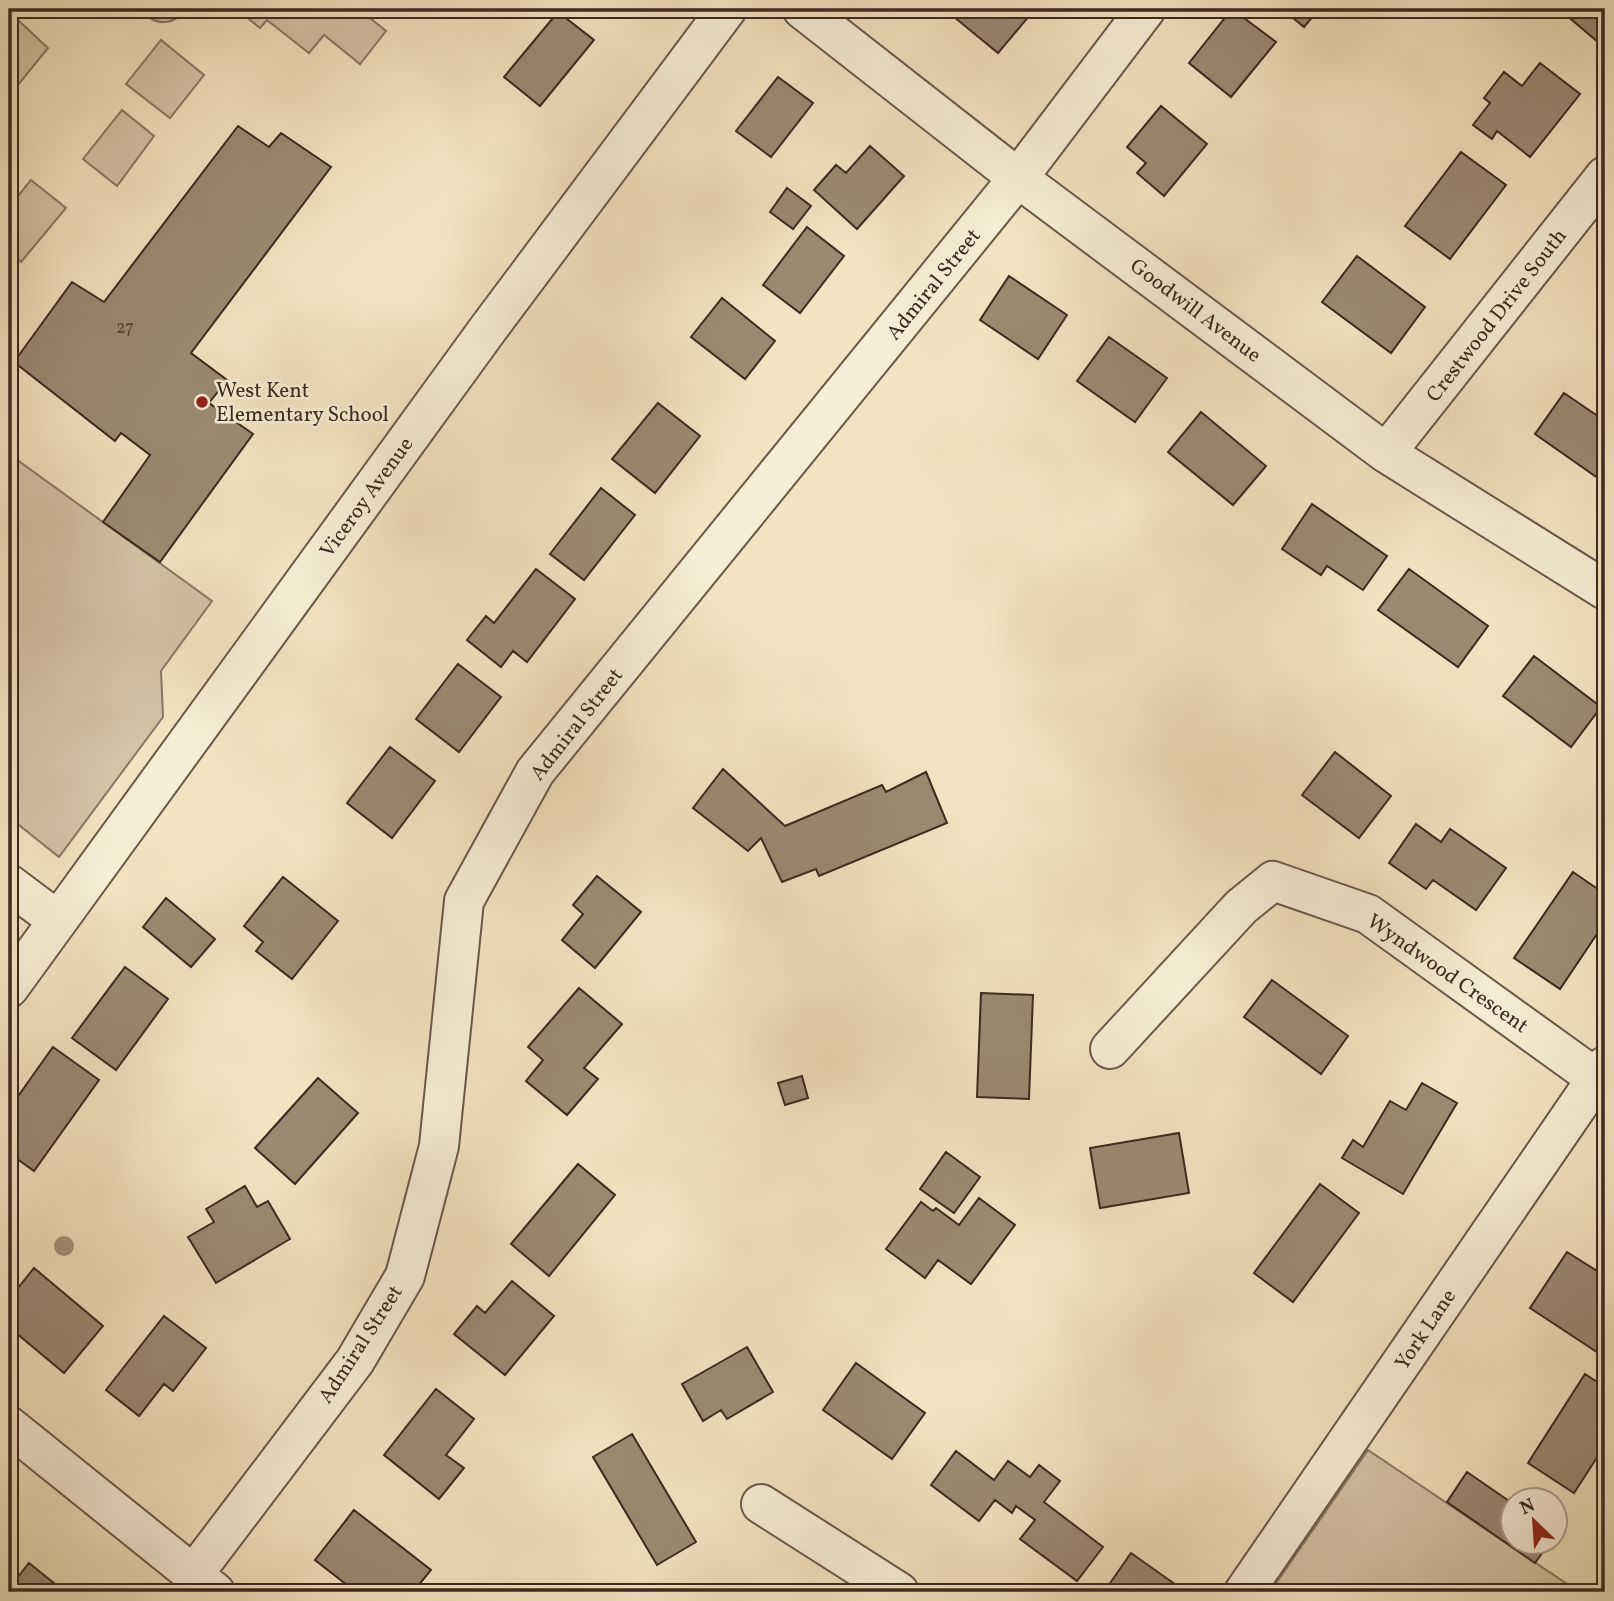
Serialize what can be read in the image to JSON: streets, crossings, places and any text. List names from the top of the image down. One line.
{"streets":{"street":["Admiral Street","Goodwill Avenue","Crestwood Drive South","Viceroy Avenue","Wyndwood Crescent","York Lane"]},"crossings":[["Admiral Street","Goodwill Avenue"],["Goodwill Avenue","Crestwood Drive South"],["Wyndwood Crescent","York Lane"]],"places":["West Kent Elementary School"],"house_numbers":["27"],"north":"top left"}
